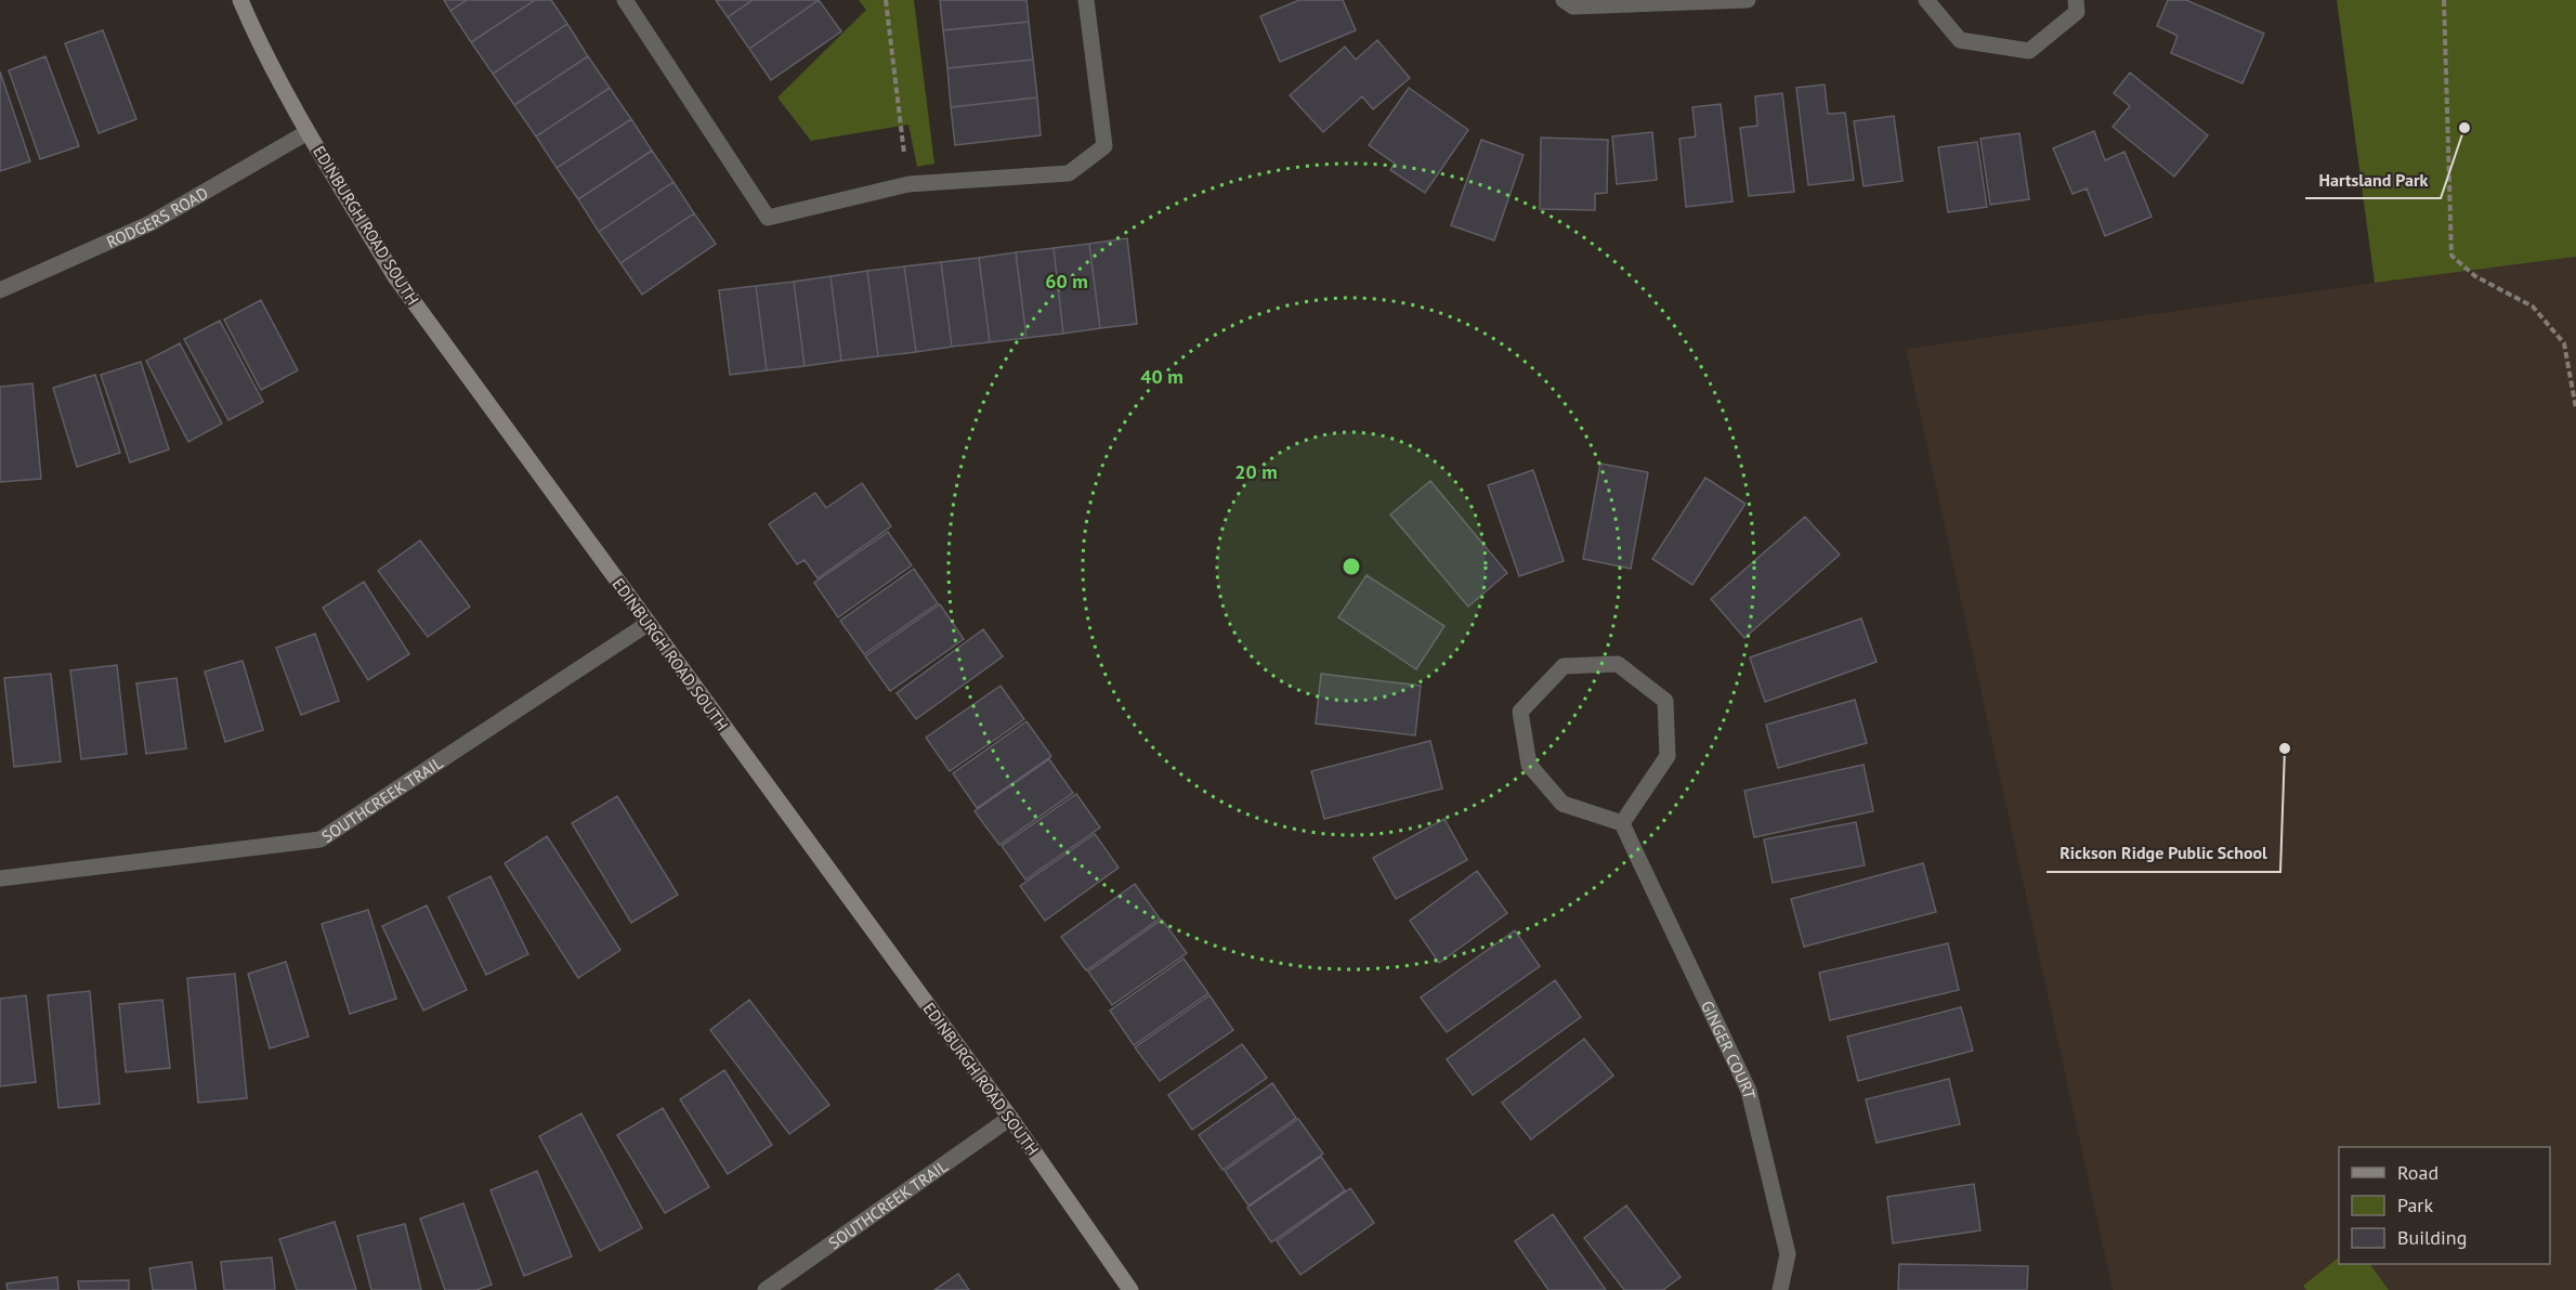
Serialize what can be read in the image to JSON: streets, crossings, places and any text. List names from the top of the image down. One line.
{"streets":{"main road":["EDINBURGH ROAD SOUTH"],"street":["RODGERS ROAD","SOUTHCREEK TRAIL","GINGER COURT"]},"crossings":[["RODGERS ROAD","EDINBURGH ROAD SOUTH"],["EDINBURGH ROAD SOUTH","SOUTHCREEK TRAIL"]],"places":["Hartsland Park","Rickson Ridge Public School"],"legend":["Road","Park","Building"],"rings":["60 m","40 m","20 m"]}
